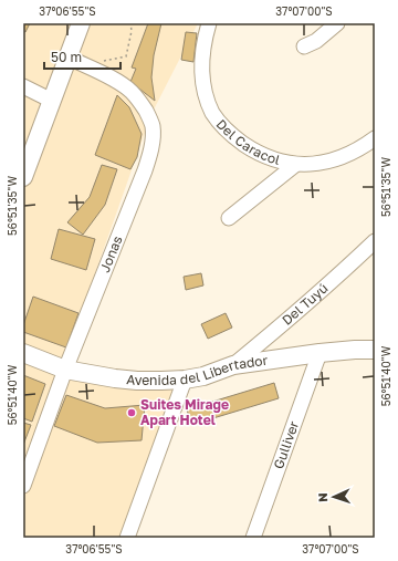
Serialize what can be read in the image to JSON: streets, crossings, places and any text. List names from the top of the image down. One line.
{"streets":{"main road":["Avenida del Libertador"],"street":["Del Caracol","Jonas","Del Tuyú","Gulliver"]},"crossings":[["Jonas","Avenida del Libertador"],["Del Tuyú","Avenida del Libertador"],["Avenida del Libertador","Gulliver"]],"places":["Suites Mirage Apart Hotel"],"scale_bar":"50 m","north":"left","coordinates":["37°06'55\"S","37°07'00\"S","56°51'35\"W","56°51'40\"W"]}
